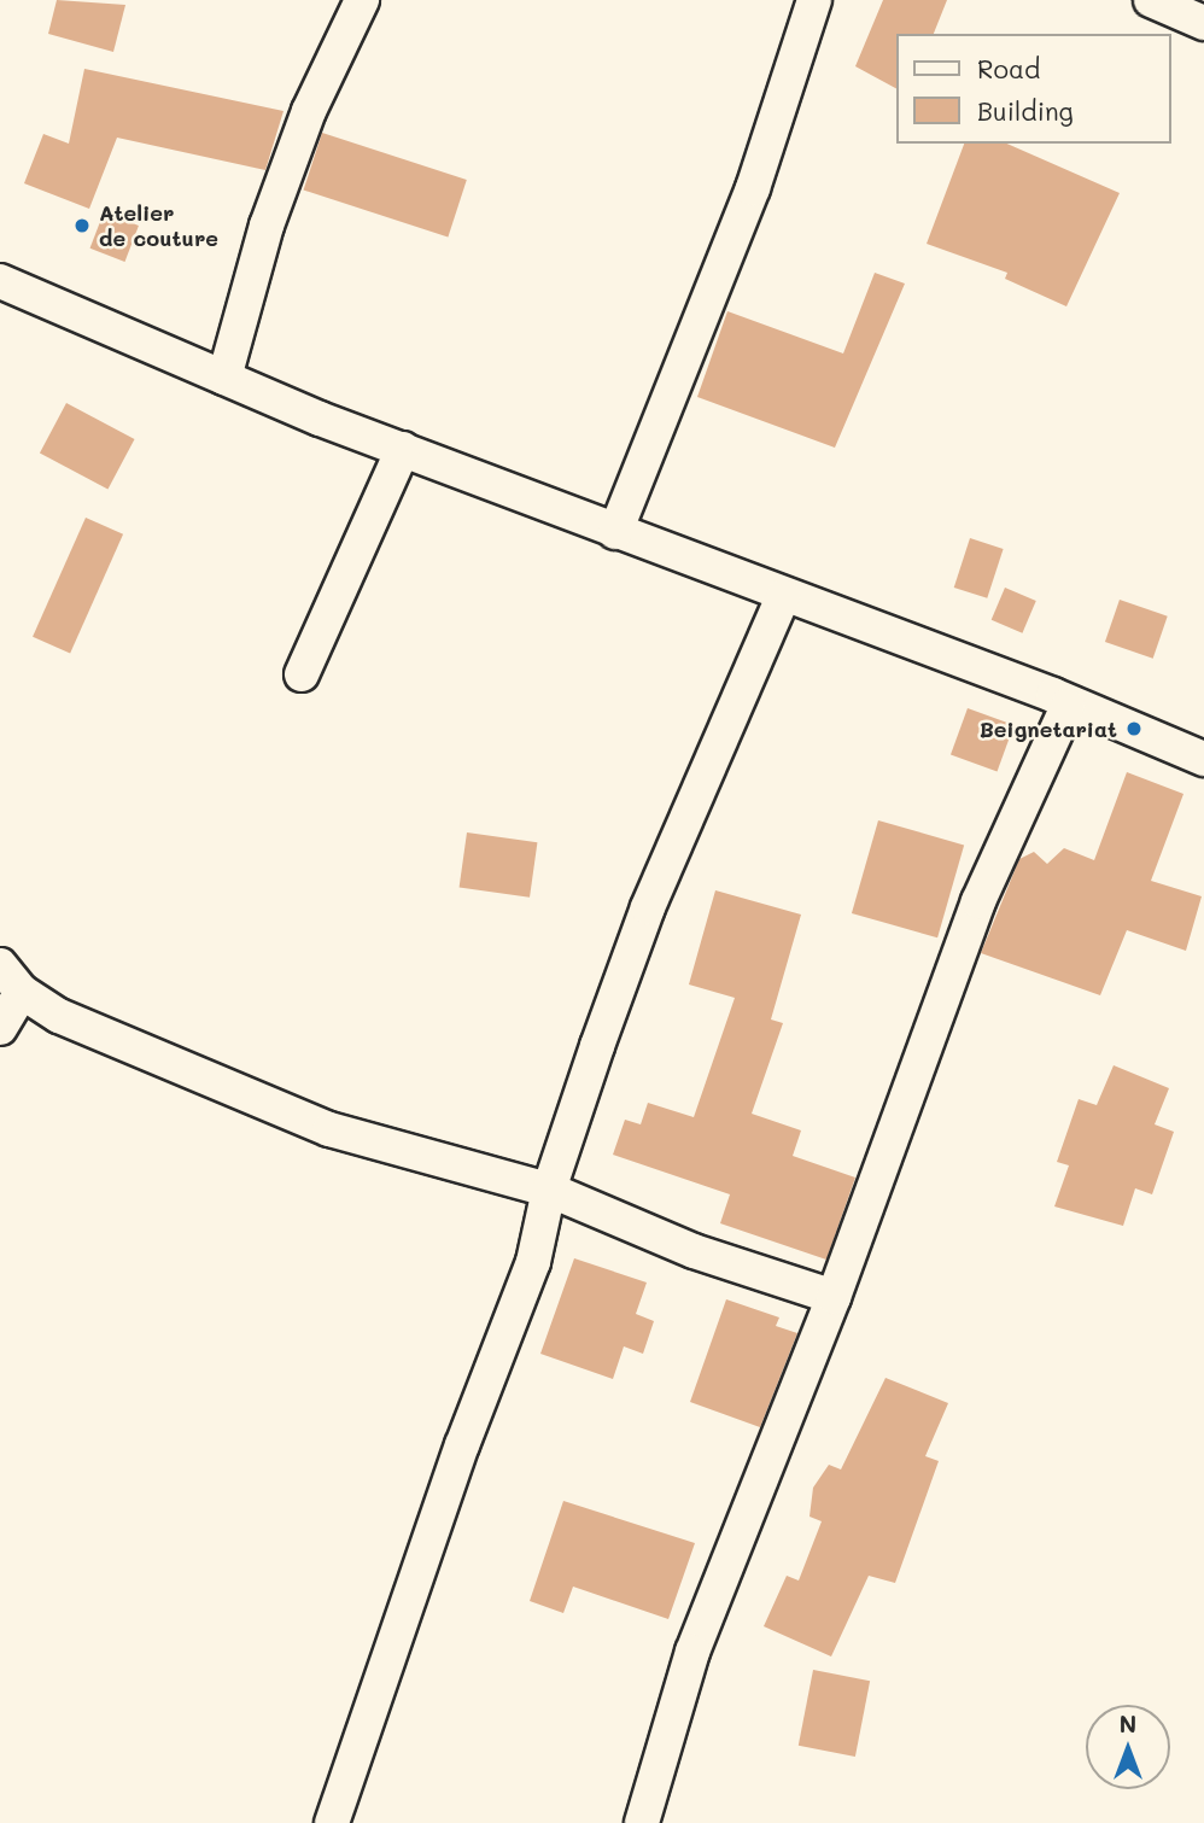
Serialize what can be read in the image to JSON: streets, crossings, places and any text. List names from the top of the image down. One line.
{"places":["Atelier de couture","Beignetariat"],"legend":["Road","Building"],"north":"top"}
